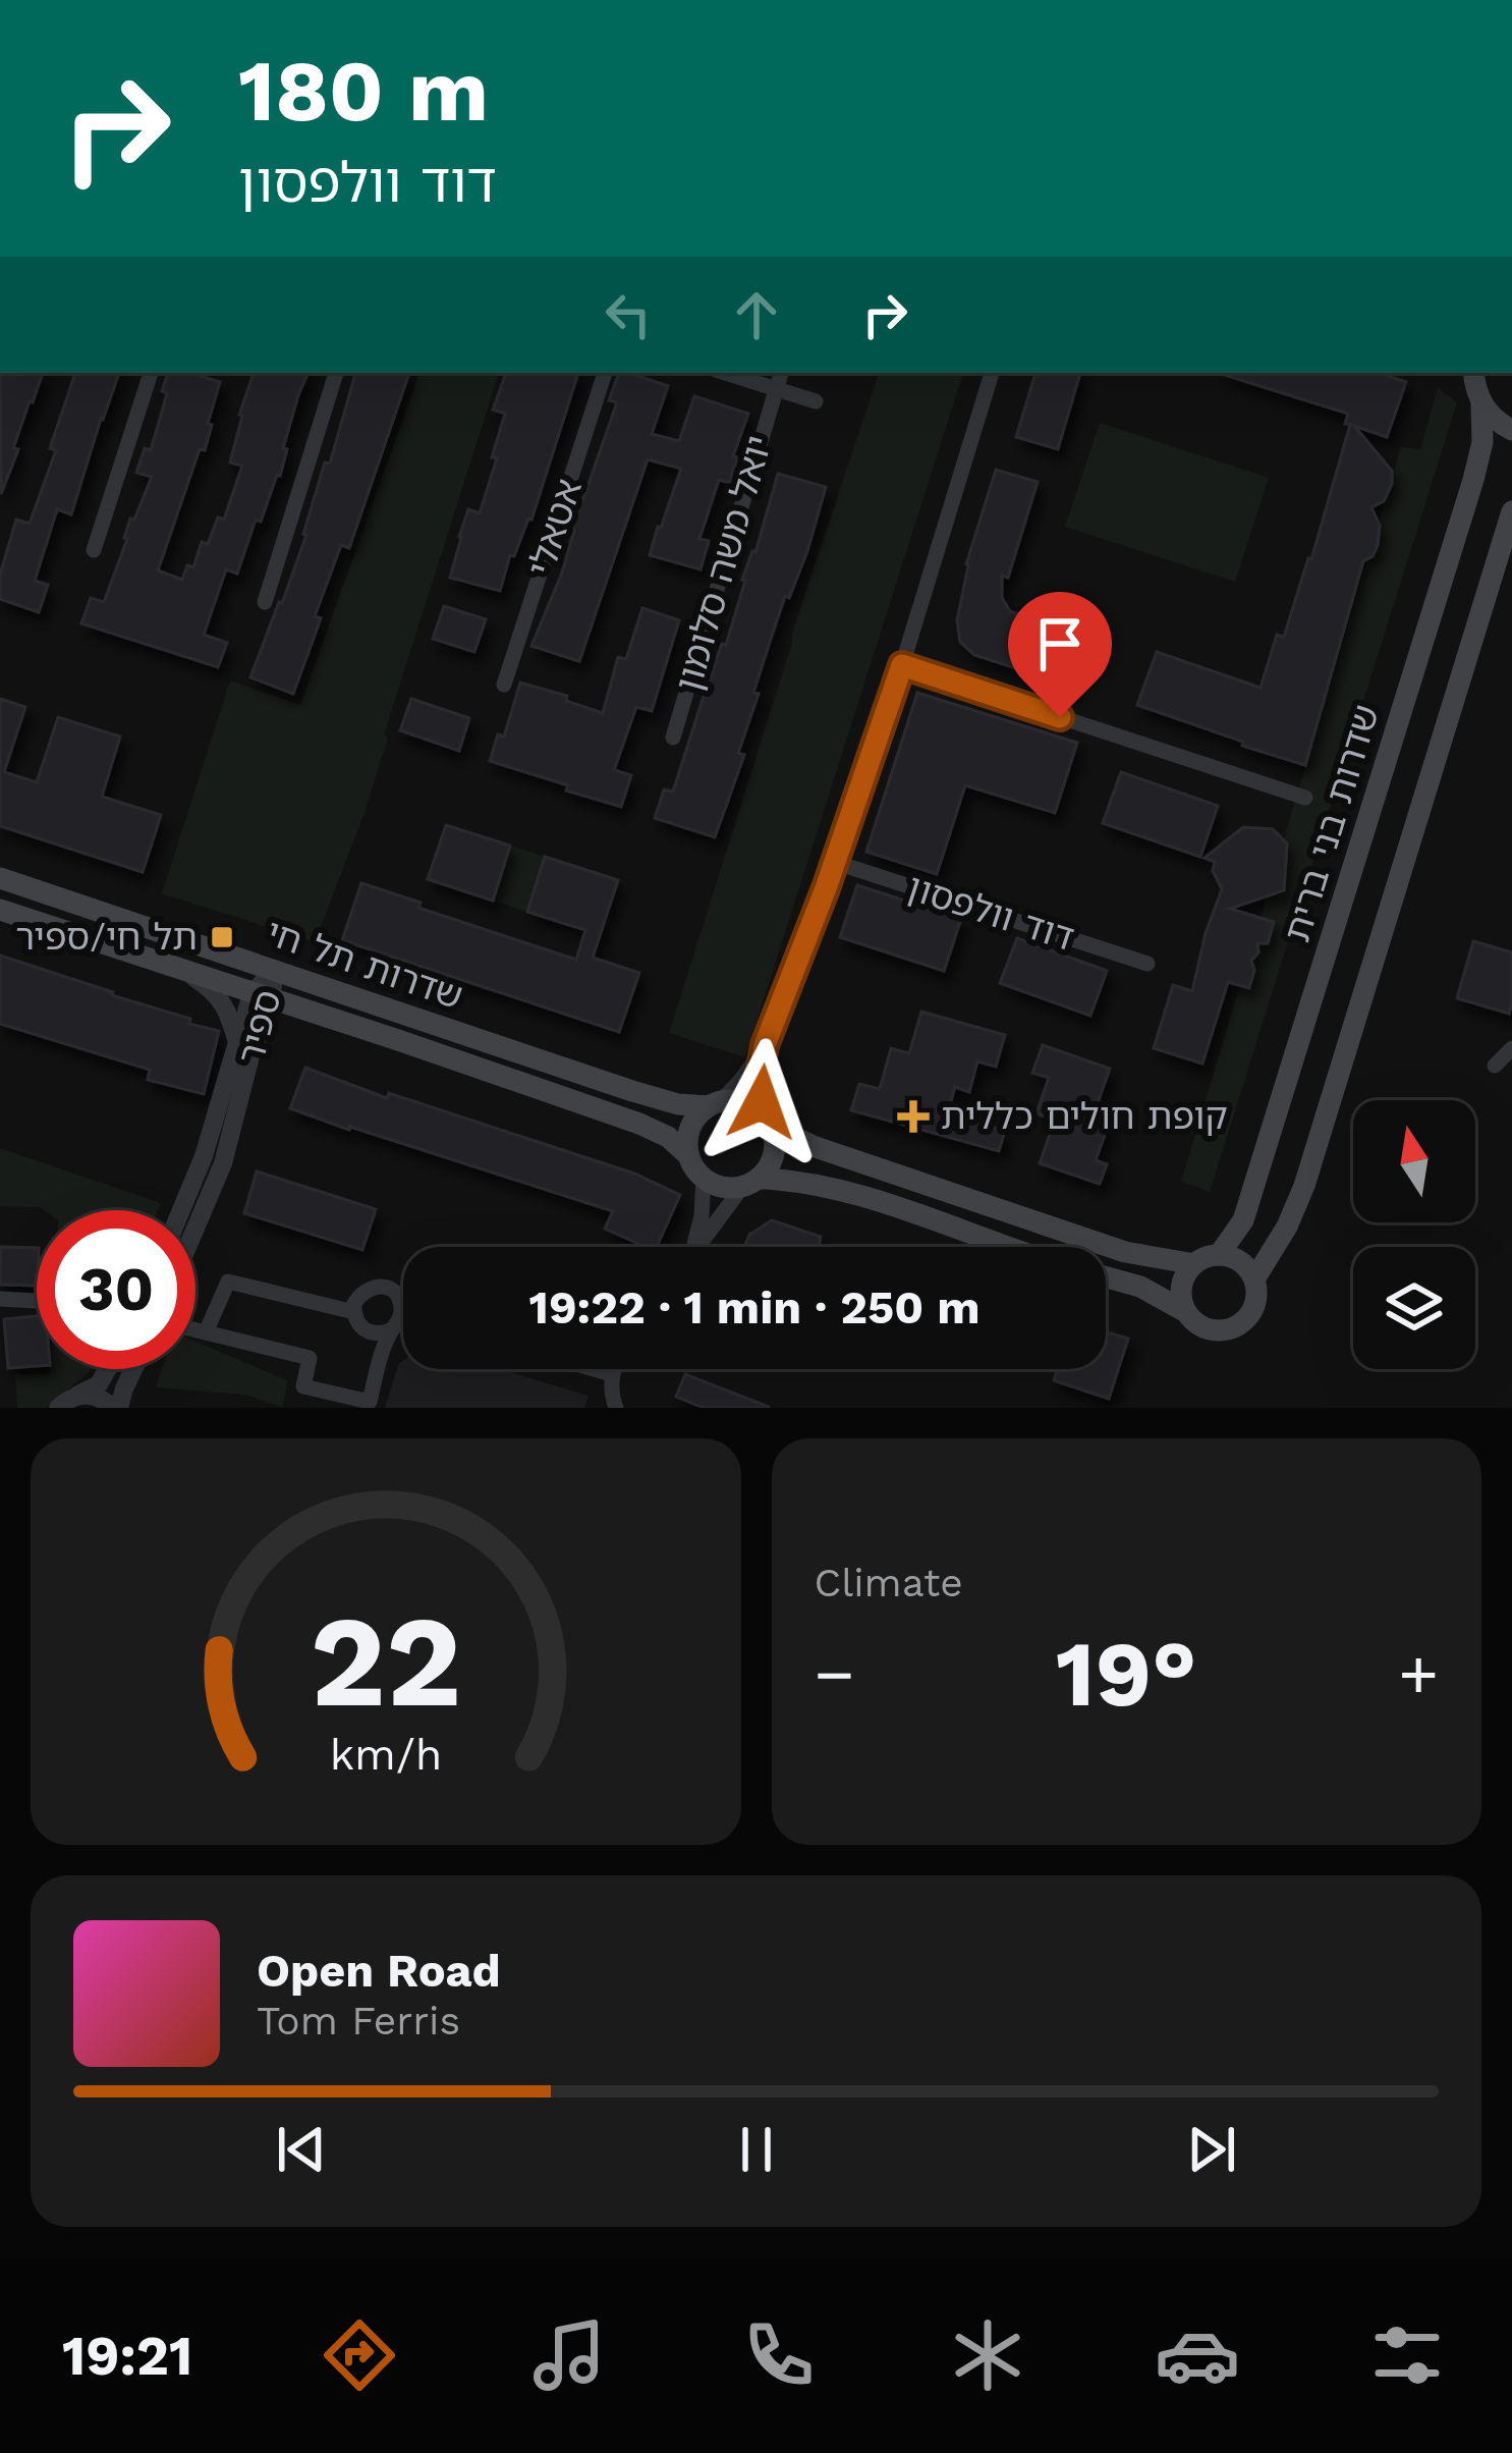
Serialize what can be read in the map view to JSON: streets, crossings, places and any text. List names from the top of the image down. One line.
{"streets":{"main road":["שדרות בני ברית","שדרות תל חי"],"street":["אטאלי","יואל משה סלומון","דוד וולפסון","ספיר"]},"crossings":[["שדרות תל חי","ספיר"]],"places":{"transit":["תל חי/ספיר"],"health":["קופת חולים כללית"]},"north":"top","page":{"turn":["180 m","דוד וולפסון"],"limit":"30","trip":"19:22 · 1 min · 250 m","tile":"Climate","heat":["−","19°","+"],"song":["Open Road","Tom Ferris"],"tabs":"19:21","gauge":["22","km/h"]}}
